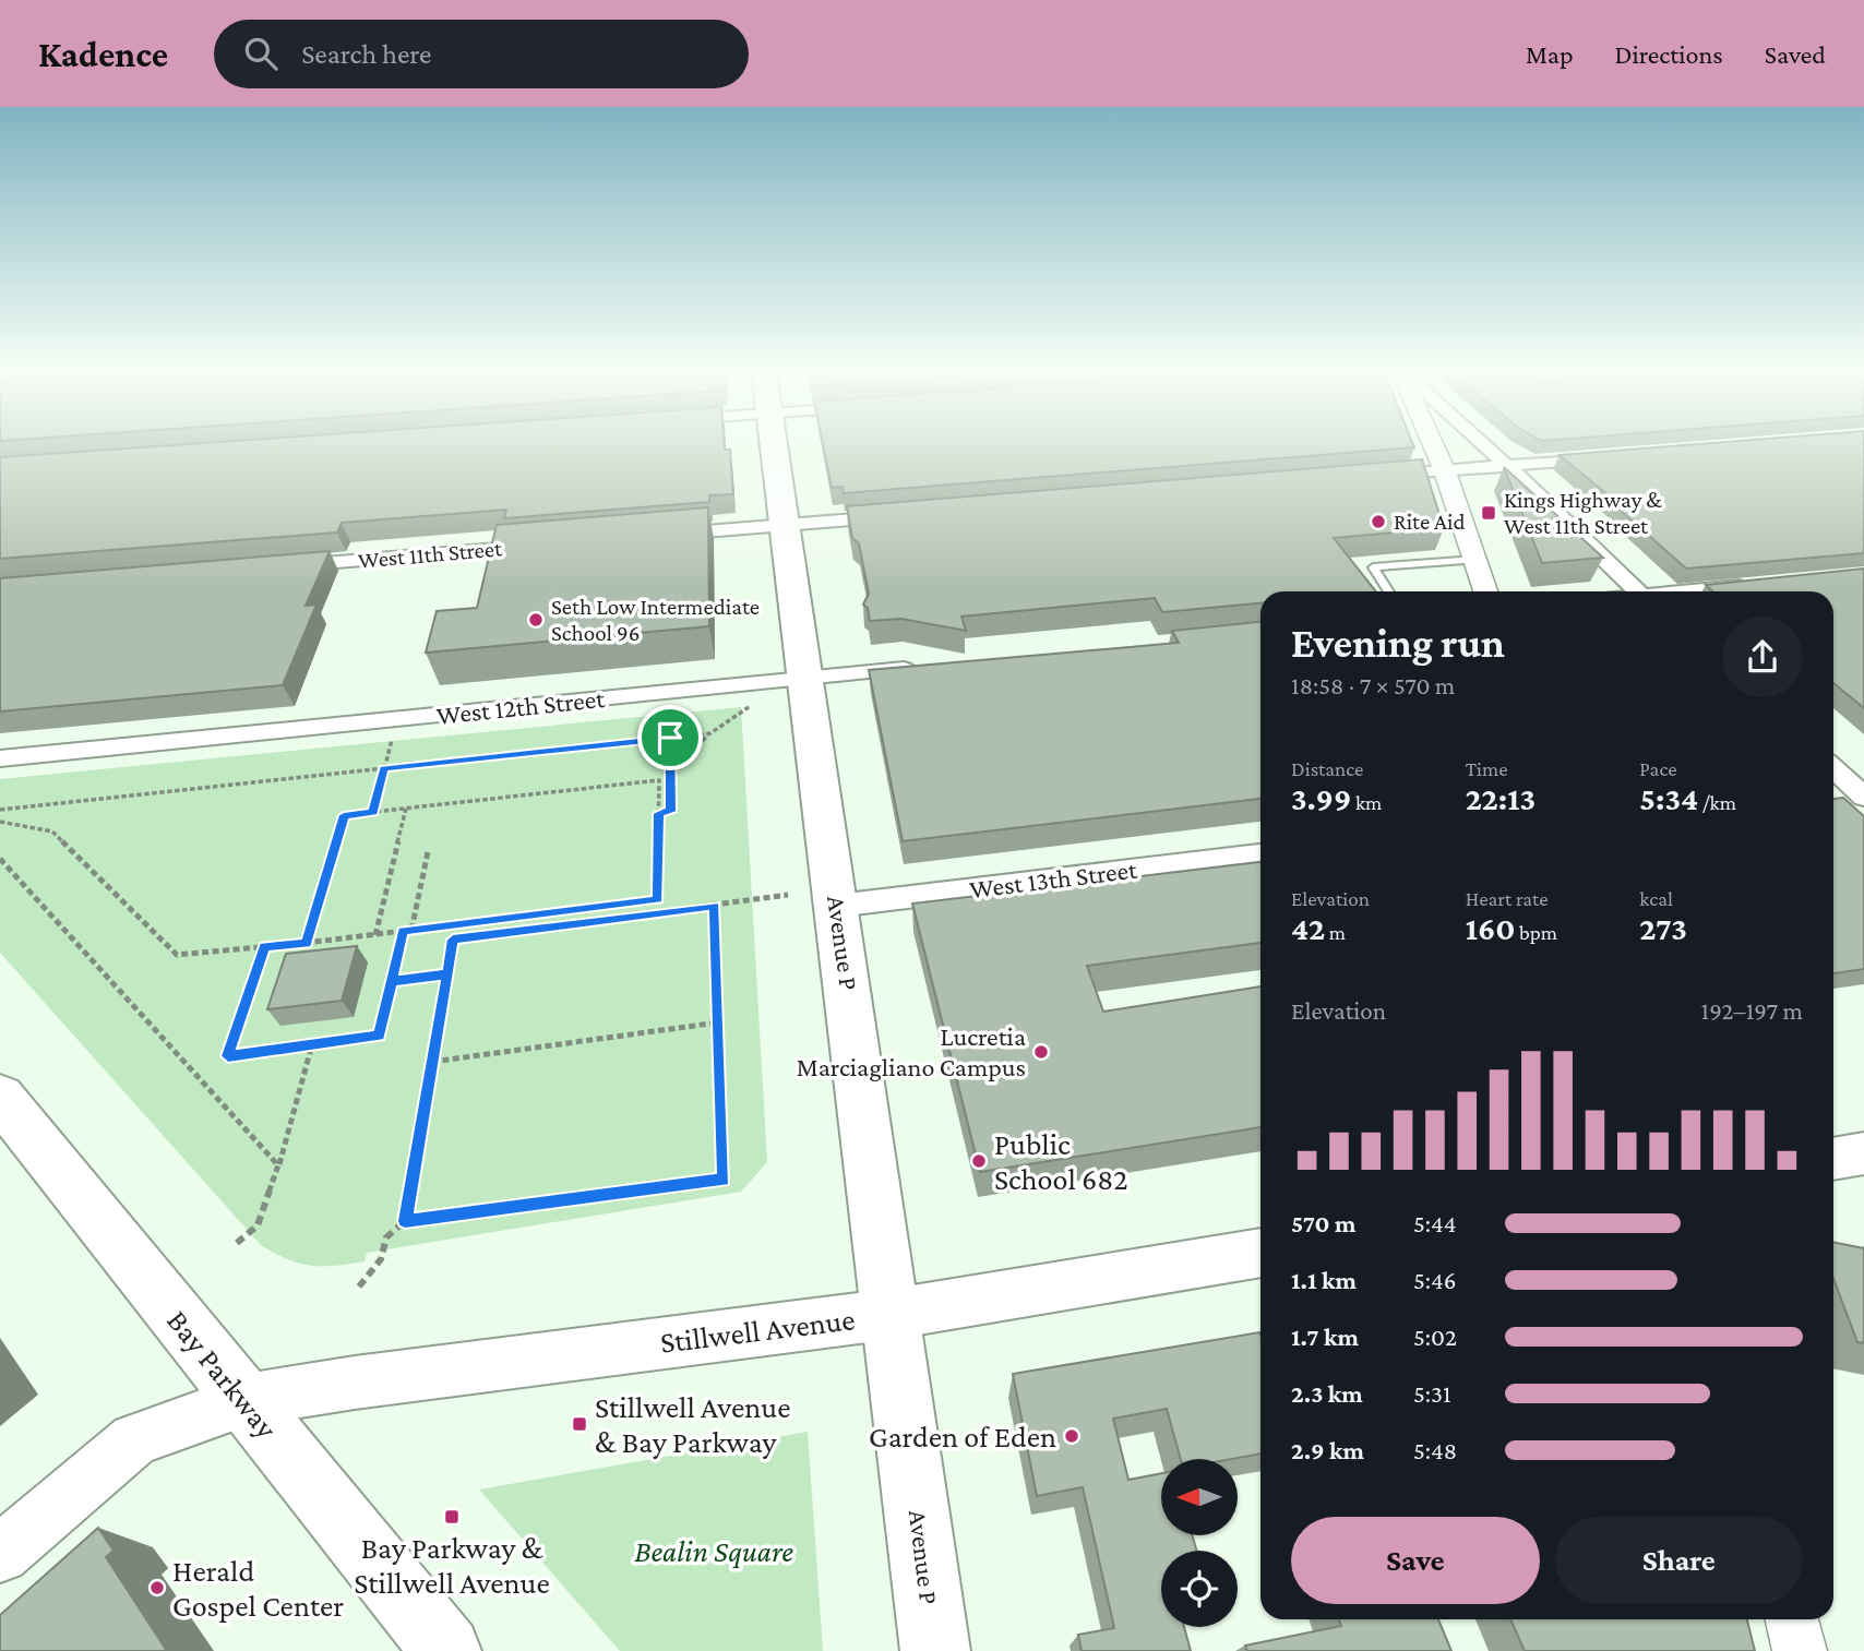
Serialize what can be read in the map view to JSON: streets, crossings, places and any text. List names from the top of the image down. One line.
{"streets":{"main road":["Avenue P","Stillwell Avenue","Bay Parkway"],"street":["West 11th Street","West 12th Street","West 13th Street"]},"crossings":[["West 12th Street","Avenue P"],["West 13th Street","Avenue P"],["Avenue P","Stillwell Avenue"],["Stillwell Avenue","Bay Parkway"]],"parks":["Bealin Square"],"places":{"transit":["Kings Highway & West 11th Street","Stillwell Avenue & Bay Parkway","Bay Parkway & Stillwell Avenue"],"other":["Rite Aid","Seth Low Intermediate School 96","Lucretia Marciagliano Campus","Public School 682","Garden of Eden","Herald Gospel Center"]},"north":"left","page":{"header":"Kadence","search":"Search here","nav":["Map","Directions","Saved"],"heading":["Evening run","18:58 · 7 × 570 m"],"stats":[["Distance","3.99 km"],["Time","22:13"],["Pace","5:34 /km"],["Elevation","42 m"],["Heart rate","160 bpm"],["kcal","273"]],"chart":["Elevation","192–197 m"],"list":[{"name":"570 m","note":"5:44"},{"name":"1.1 km","note":"5:46"},{"name":"1.7 km","note":"5:02"},{"name":"2.3 km","note":"5:31"},{"name":"2.9 km","note":"5:48"}],"buttons":["Save","Share"]}}
